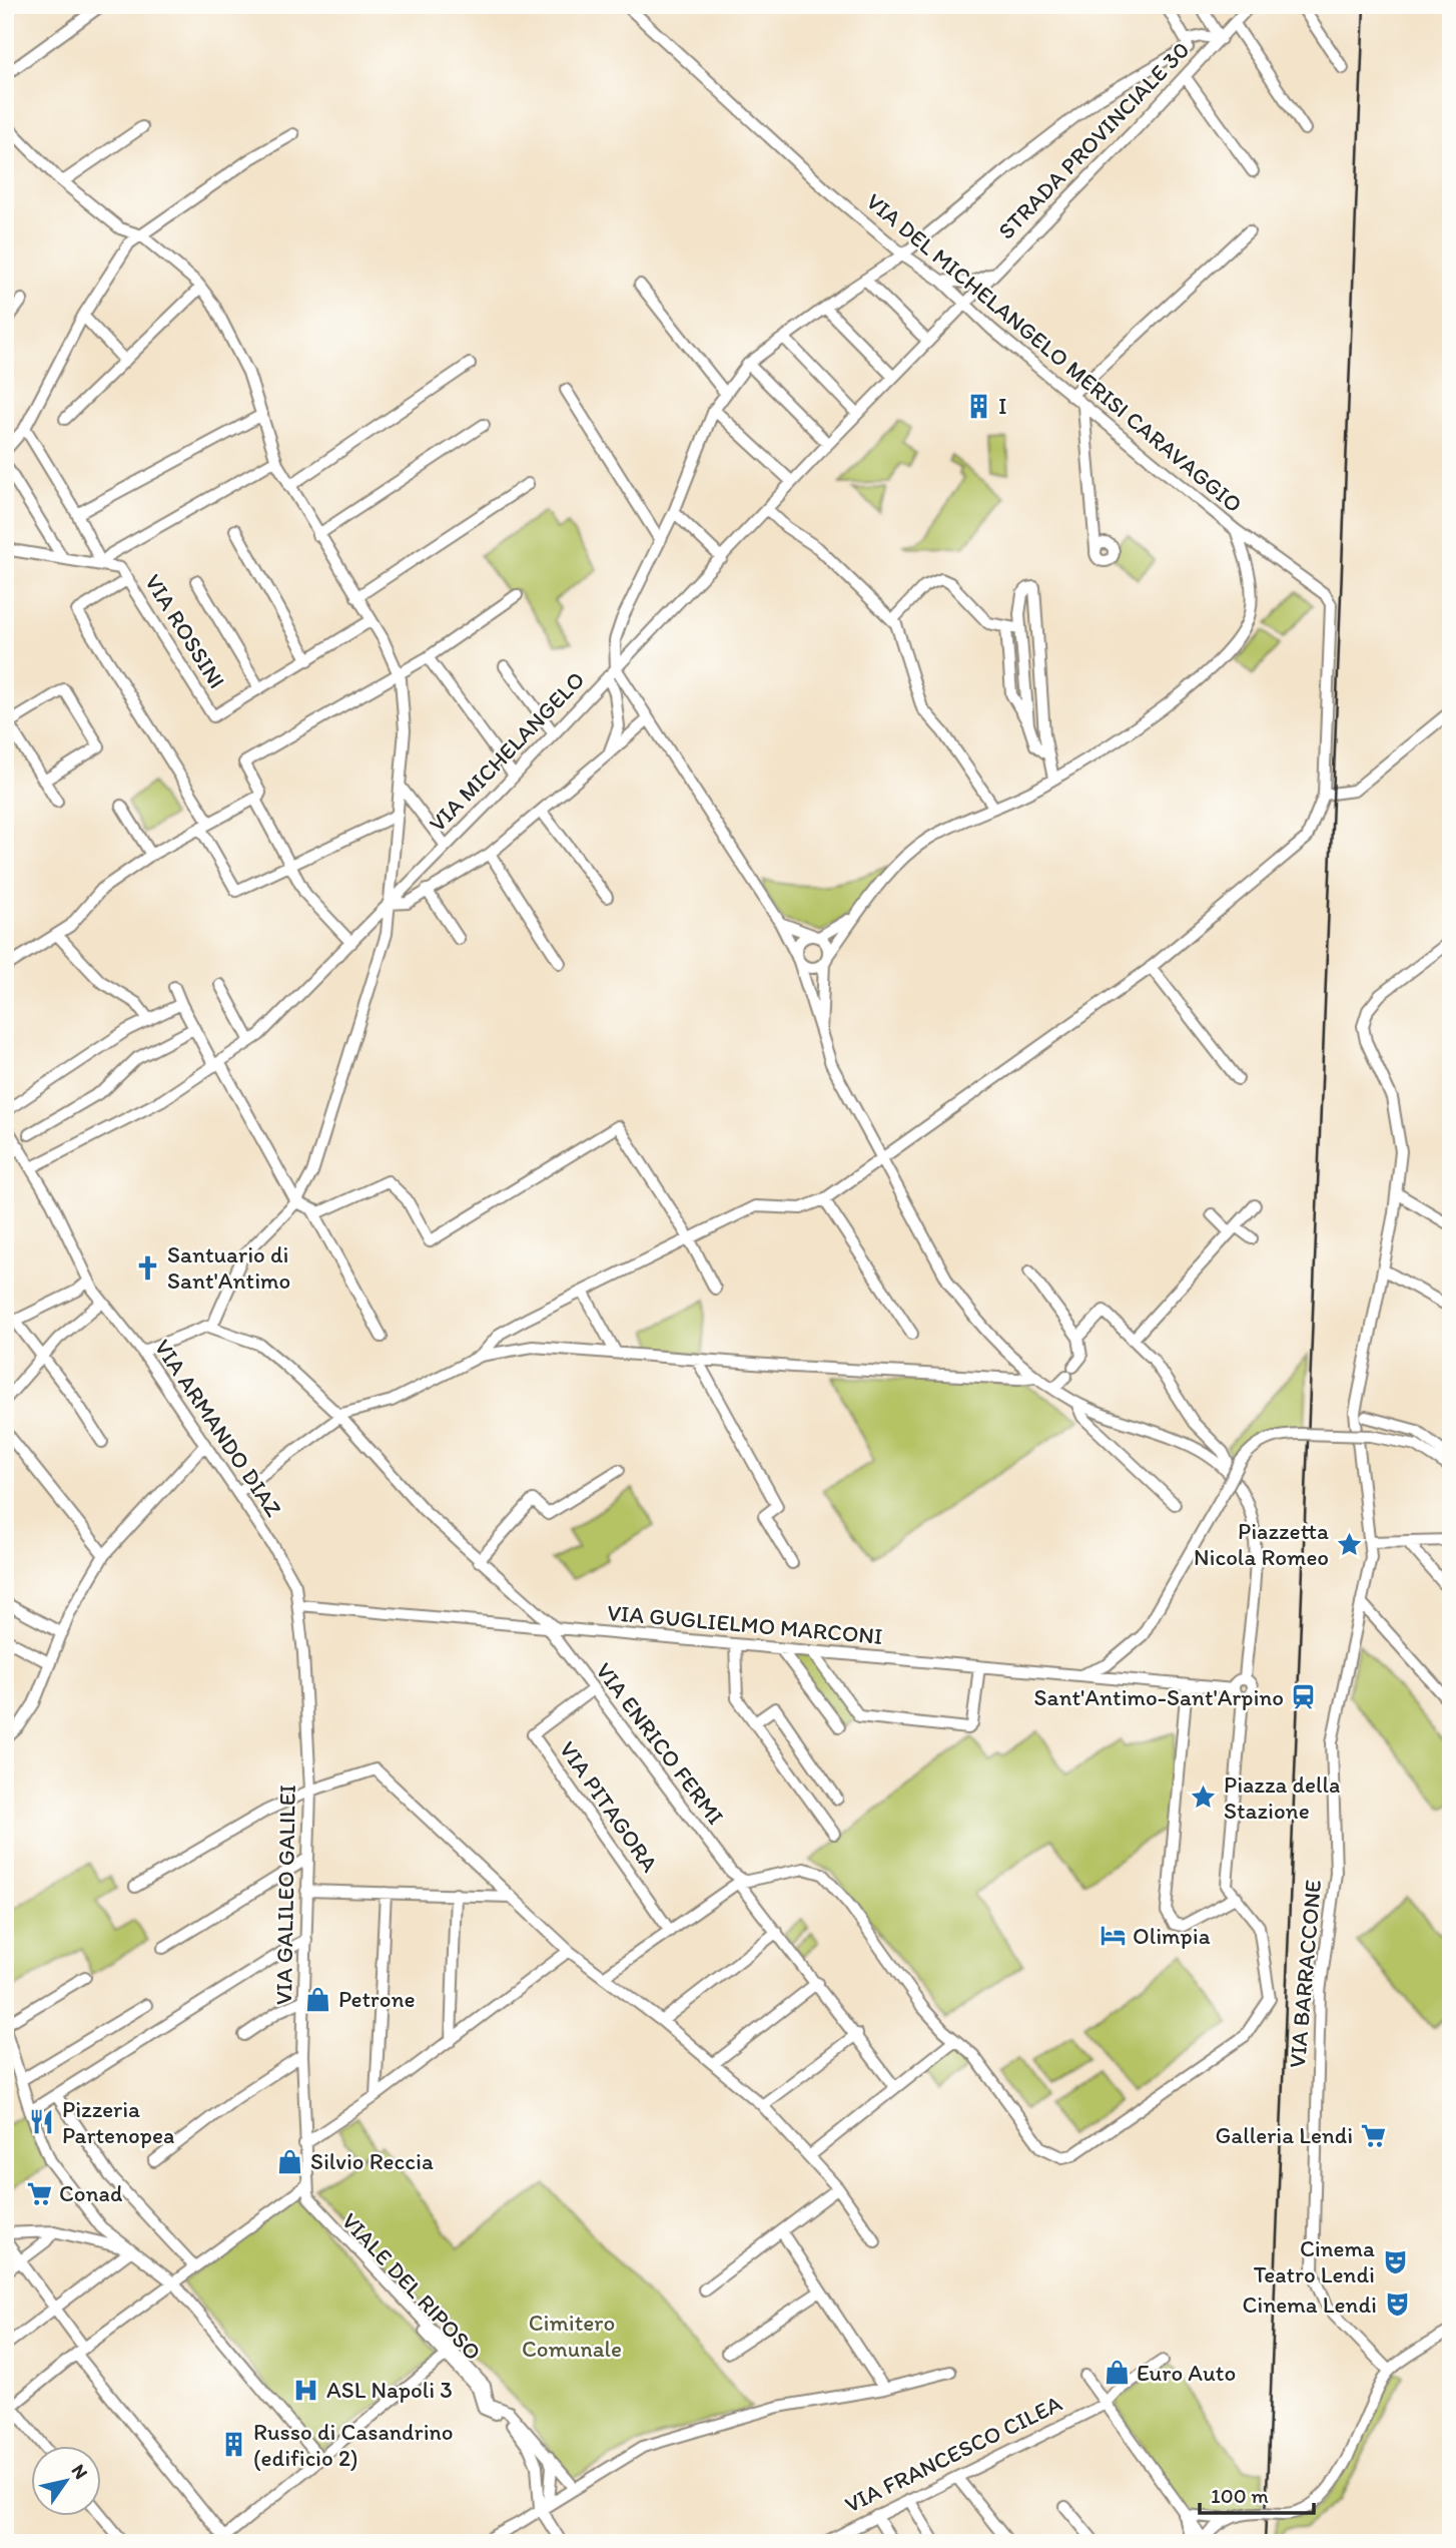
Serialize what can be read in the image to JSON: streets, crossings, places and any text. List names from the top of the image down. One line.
{"streets":{"street":["STRADA PROVINCIALE 30","VIA DEL MICHELANGELO MERISI CARAVAGGIO","VIA ROSSINI","VIA MICHELANGELO","VIA ARMANDO DIAZ","VIA GUGLIELMO MARCONI","VIA ENRICO FERMI","VIA PITAGORA","VIA GALILEO GALILEI","VIA BARRACCONE","VIALE DEL RIPOSO","VIA FRANCESCO CILEA"]},"crossings":[["STRADA PROVINCIALE 30","VIA DEL MICHELANGELO MERISI CARAVAGGIO"],["STRADA PROVINCIALE 30","VIA MICHELANGELO"],["VIA DEL MICHELANGELO MERISI CARAVAGGIO","VIA MICHELANGELO"],["VIA MICHELANGELO","VIA ARMANDO DIAZ"],["VIA ARMANDO DIAZ","VIA GUGLIELMO MARCONI"],["VIA ARMANDO DIAZ","VIA GALILEO GALILEI"],["VIA GUGLIELMO MARCONI","VIA ENRICO FERMI"],["VIA GUGLIELMO MARCONI","VIA GALILEO GALILEI"],["VIA ENRICO FERMI","VIA PITAGORA"],["VIA GALILEO GALILEI","VIALE DEL RIPOSO"]],"parks":["Cimitero Comunale"],"places":{"building":["I","Russo di Casandrino (edificio 2)"],"church":["Santuario di Sant'Antimo"],"place":["Piazzetta Nicola Romeo","Piazza della Stazione"],"station":["Sant'Antimo-Sant'Arpino"],"hotel":["Olimpia"],"shop":["Petrone","Silvio Reccia","Euro Auto"],"restaurant":["Pizzeria Partenopea"],"supermarket":["Galleria Lendi","Conad"],"theatre":["Cinema Teatro Lendi","Cinema Lendi"],"hospital":["ASL Napoli 3"]},"scale_bar":"100 m","north":"top right"}
